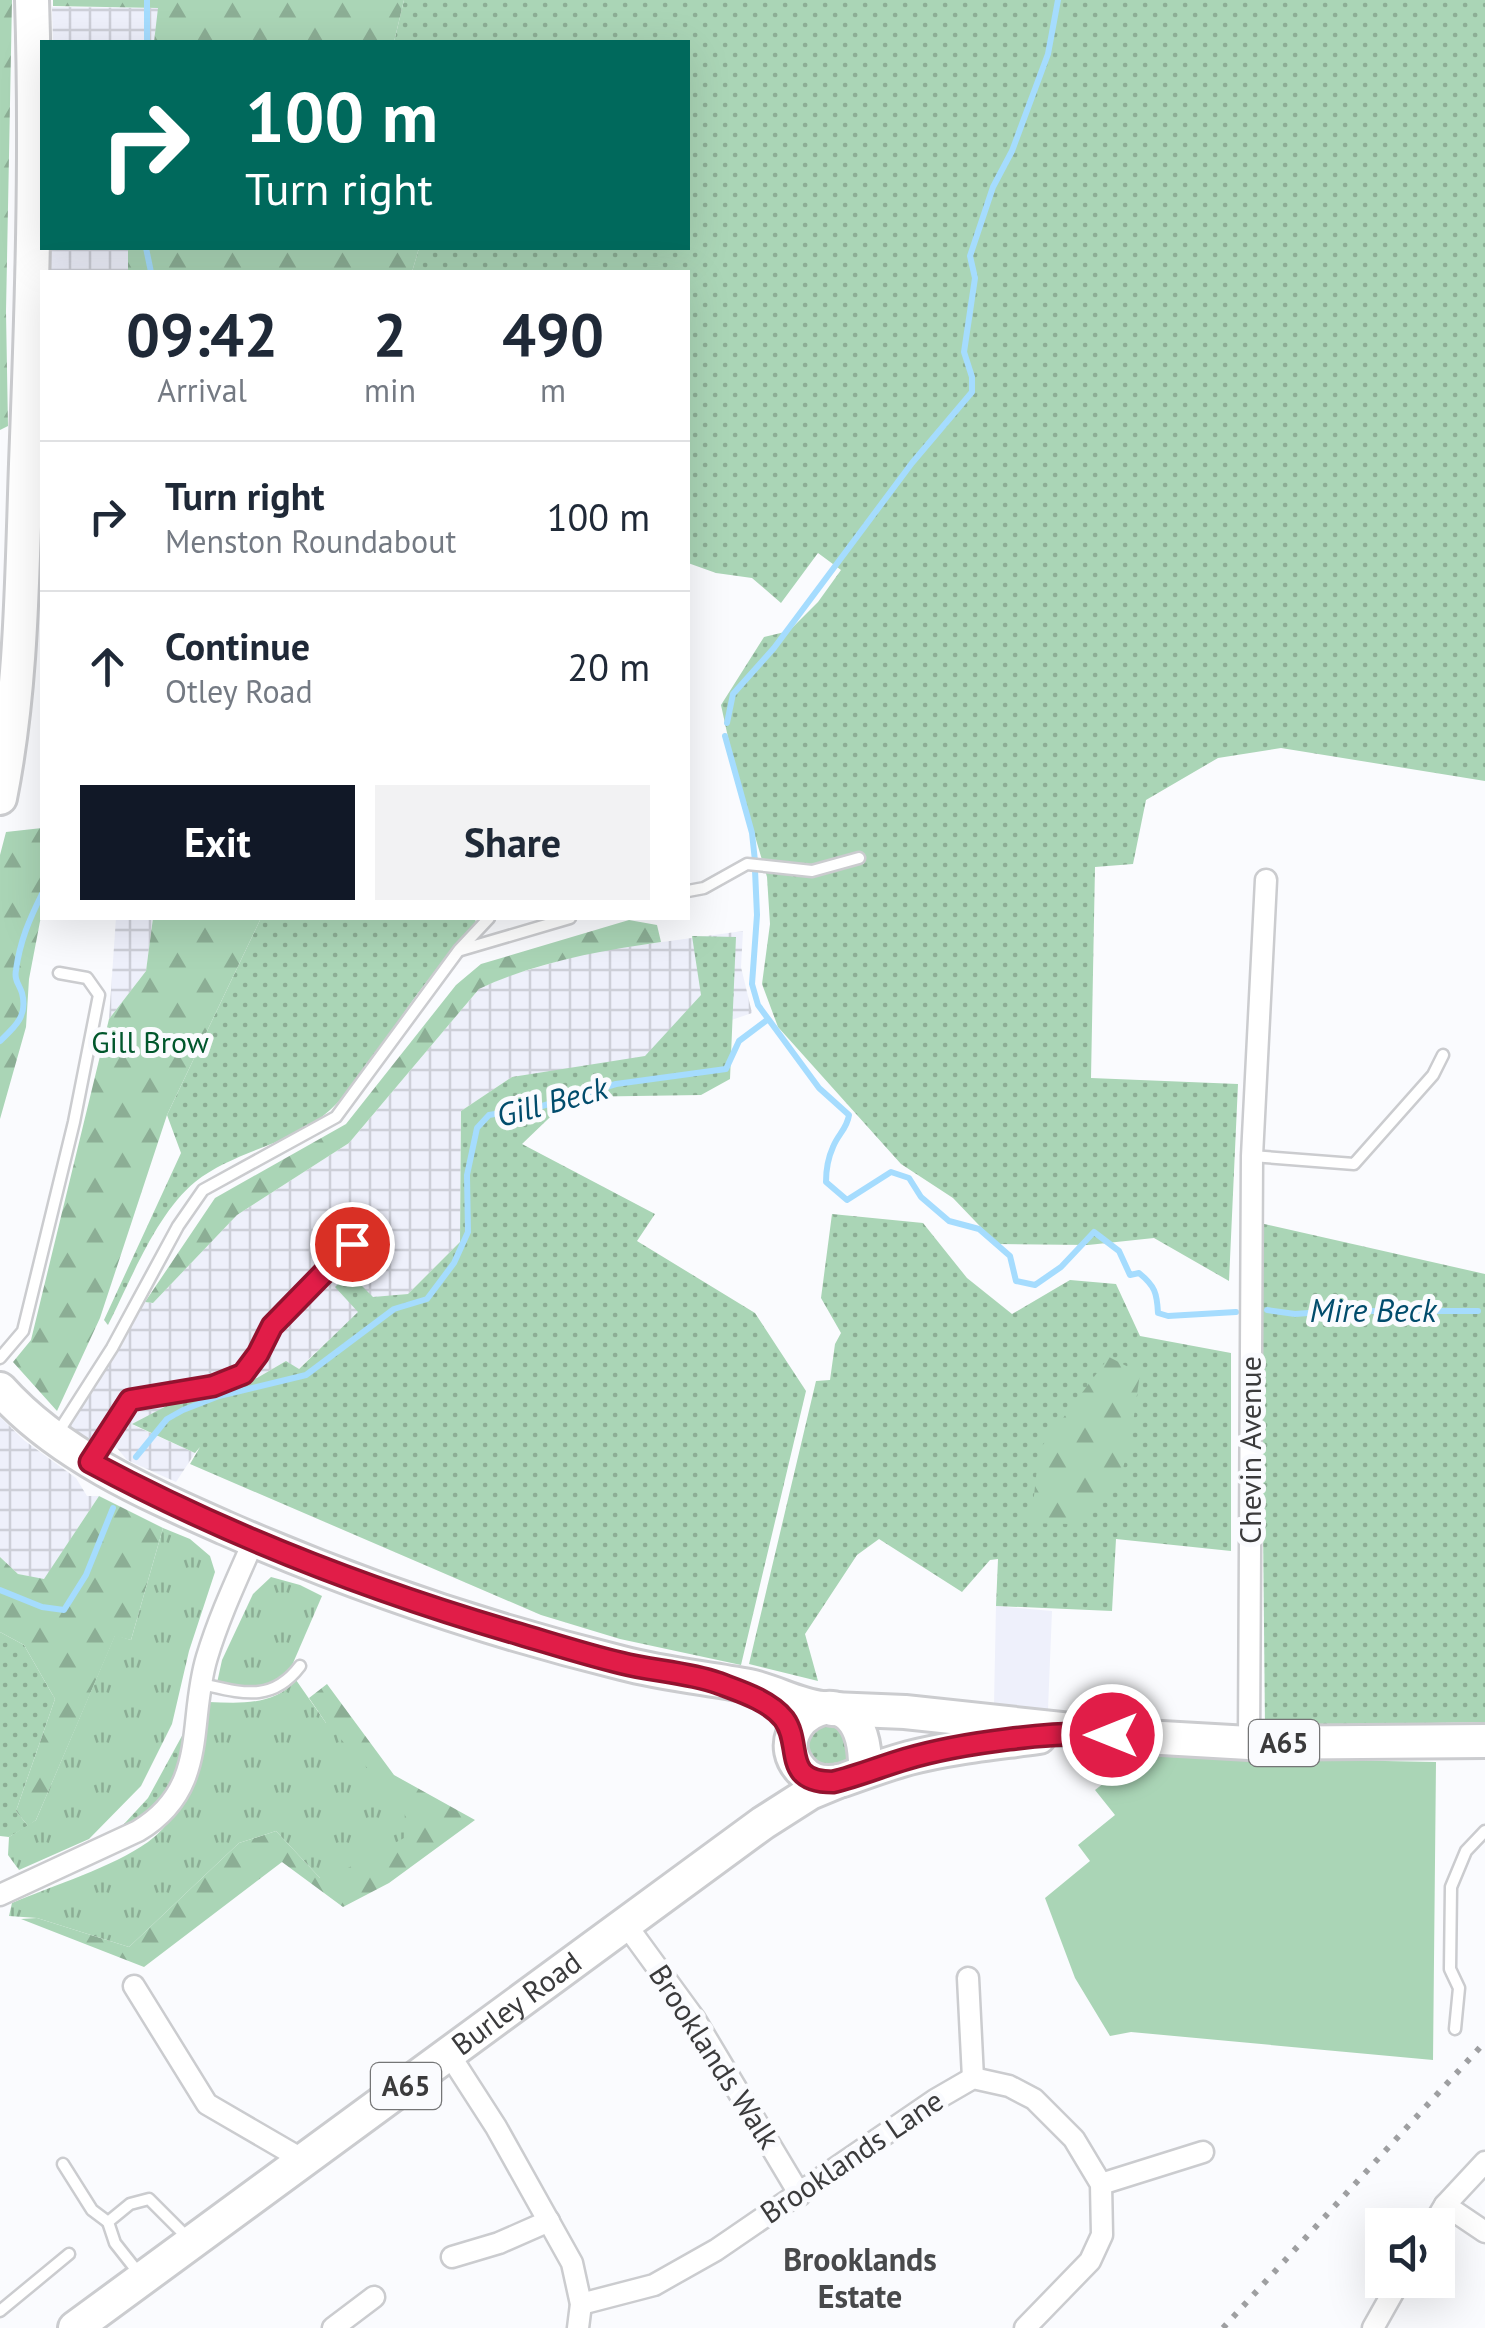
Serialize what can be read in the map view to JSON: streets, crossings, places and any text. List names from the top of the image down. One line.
{"streets":{"main road":["A65","Burley Road"],"street":["Chevin Avenue","Brooklands Walk","Brooklands Lane"]},"crossings":[["Chevin Avenue","A65"],["A65","Burley Road"],["Burley Road","Brooklands Walk"],["Brooklands Walk","Brooklands Lane"]],"districts":["Brooklands Estate"],"water":["Gill Beck","Mire Beck"],"parks":["Gill Brow"],"page":{"turn":["100 m","Turn right"],"eta":["09:42","Arrival","2","min","490","m"],"list":[{"name":"Turn right","note":"Menston Roundabout","value":"100 m"},{"name":"Continue","note":"Otley Road","value":"20 m"}],"buttons":["Exit","Share"]}}
